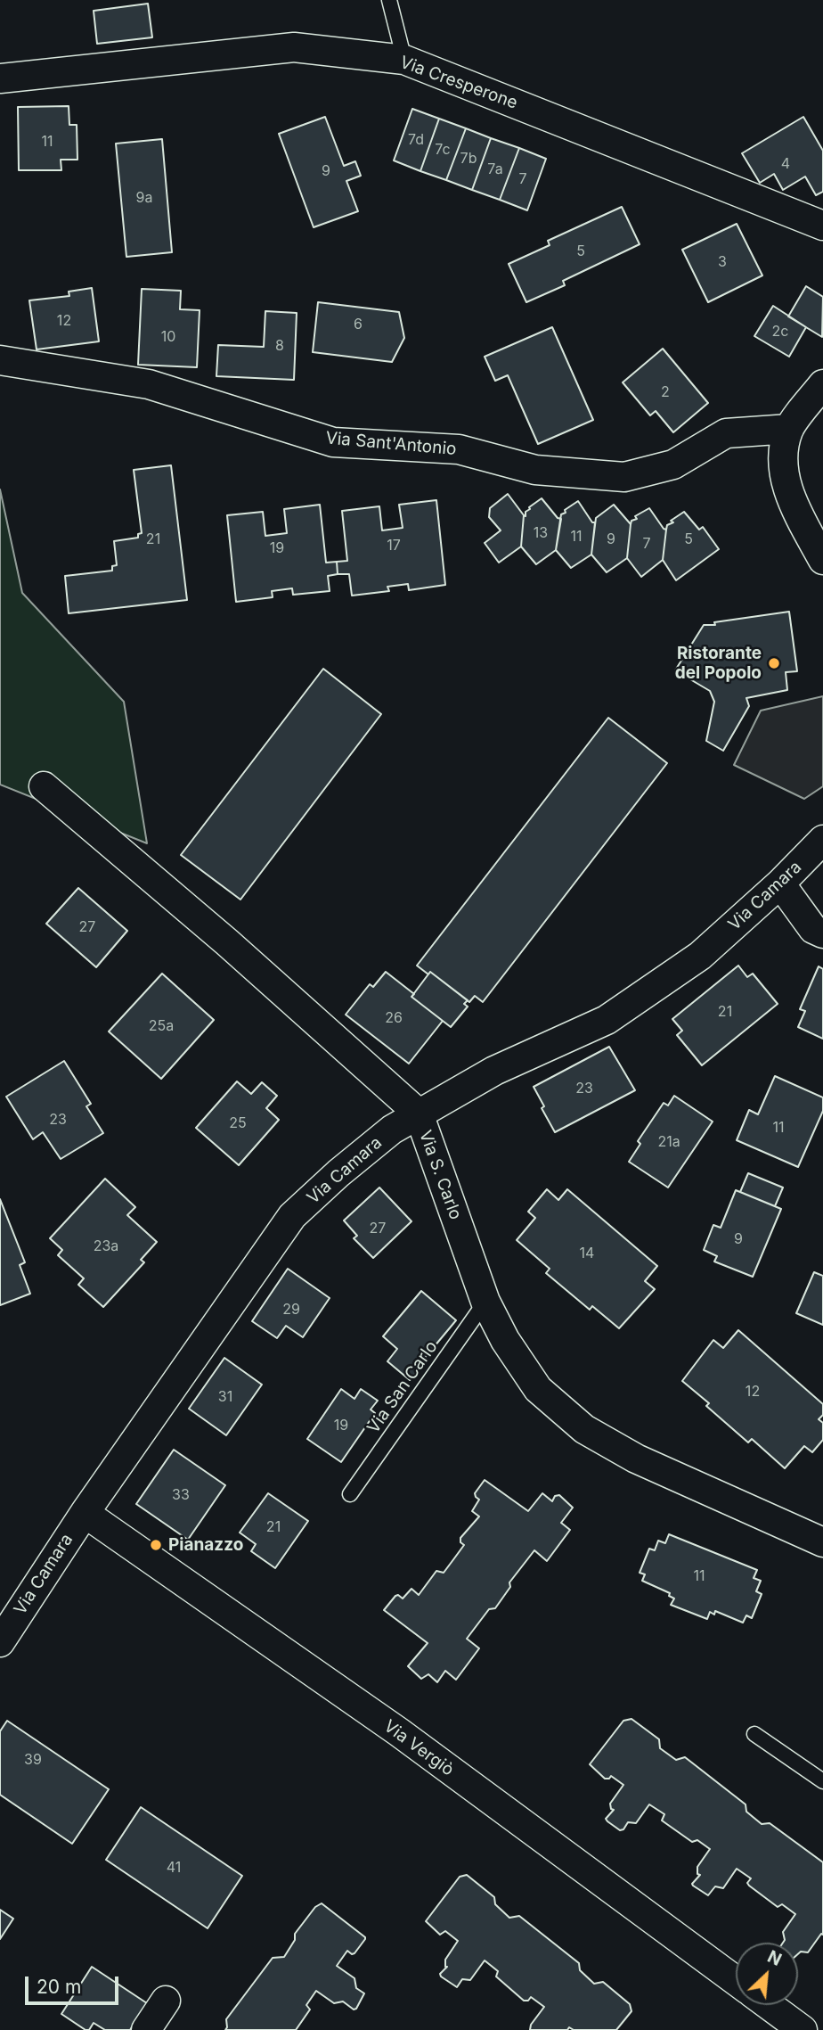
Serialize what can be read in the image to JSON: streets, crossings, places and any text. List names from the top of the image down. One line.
{"streets":{"street":["Via Cresperone","Via Sant'Antonio","Via Camara","Via S. Carlo","Via Vergiò"],"lane":["Via San Carlo"]},"crossings":[["Via Camara","Via S. Carlo"],["Via Camara","Via Vergiò"],["Via S. Carlo","Via San Carlo"]],"places":["Ristorante del Popolo","Pianazzo"],"house_numbers":["7d","11","7c","7b","4","7a","9","7","9a","5","3","12","6","2c","10","8","2","13","11","21","9","5","7","17","19","27","21","26","25a","23","23","25","11","21a","27","9","23a","14","29","12","31","19","33","21","11","39","41"],"scale_bar":"20 m","north":"top right"}
